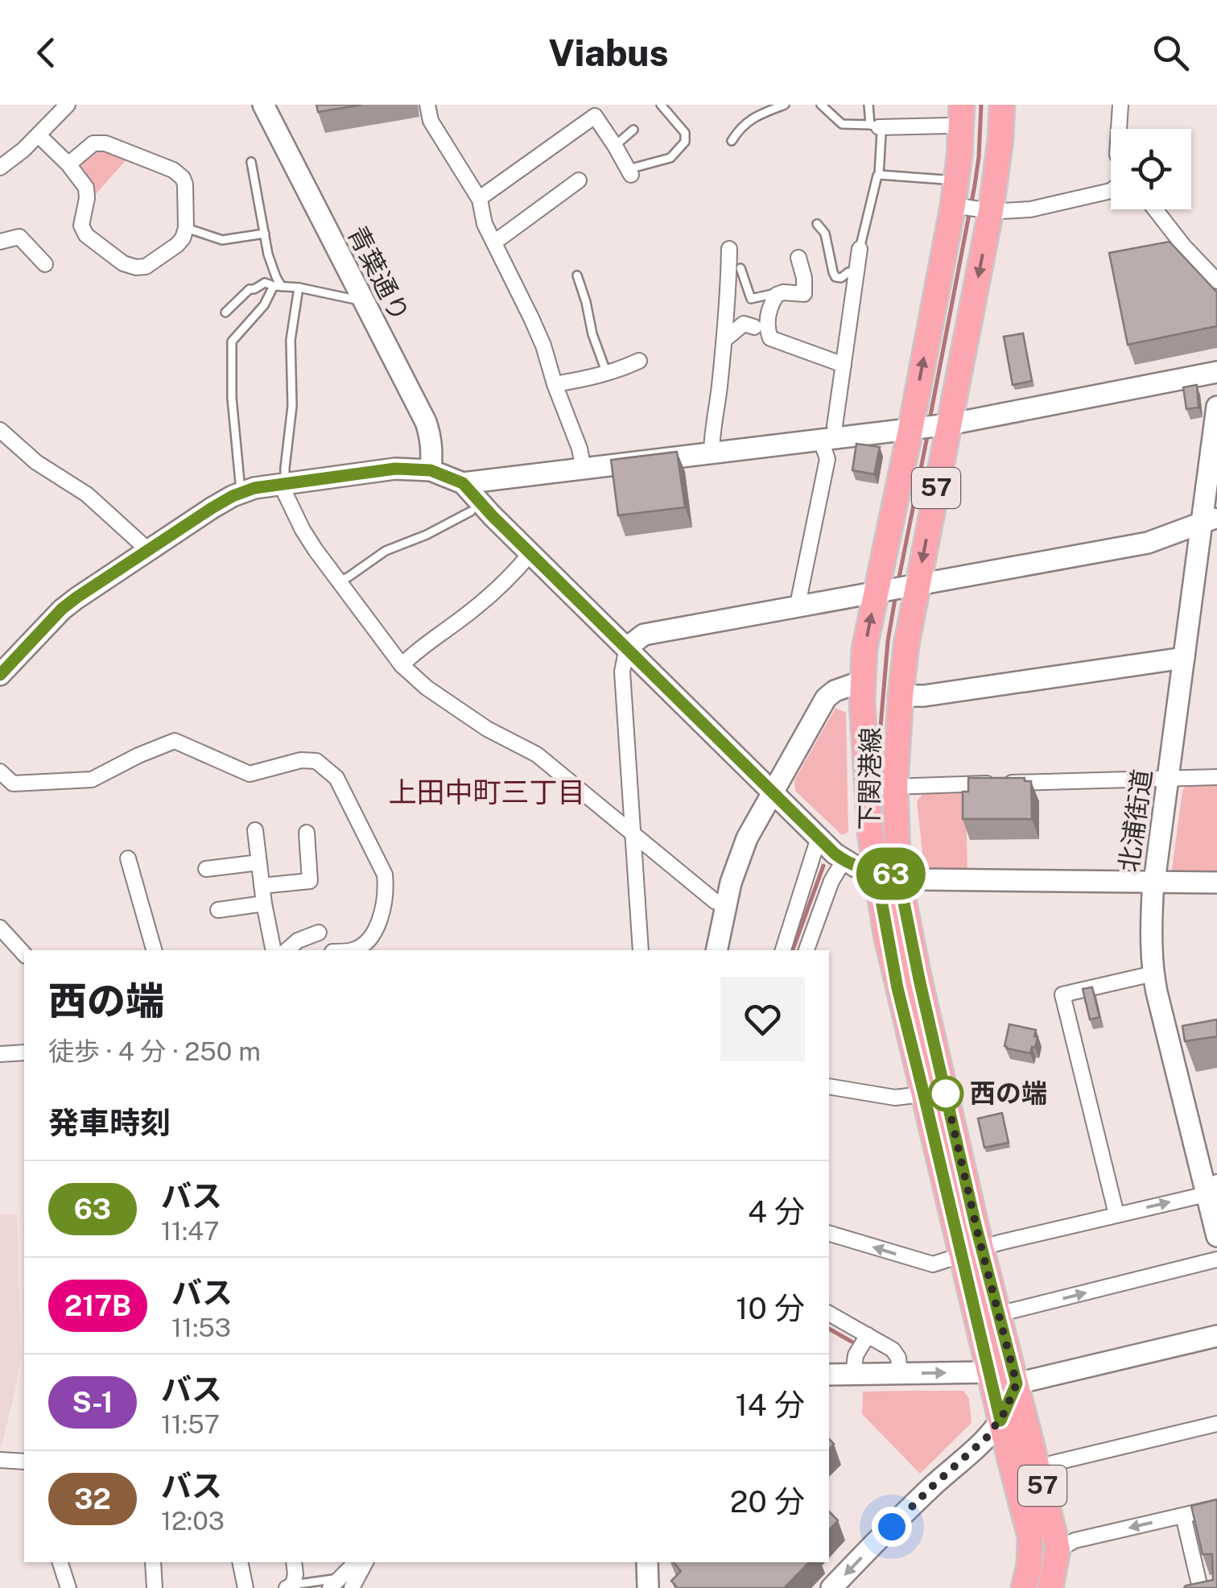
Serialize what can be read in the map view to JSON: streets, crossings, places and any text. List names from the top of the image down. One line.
{"streets":{"main road":["57","下関港線"],"street":["青葉通り","北浦街道"]},"districts":["上田中町三丁目"],"places":["西の端"],"lines":["bus line 63"],"page":{"header":"Viabus","on_map":"63","heading":[["西の端","徒歩 · 4 分 · 250 m"],"発車時刻"],"list":[{"mark":"63","name":"バス","note":"11:47","value":"4 分"},{"mark":"217B","name":"バス","note":"11:53","value":"10 分"},{"mark":"S-1","name":"バス","note":"11:57","value":"14 分"},{"mark":"32","name":"バス","note":"12:03","value":"20 分"}]}}
